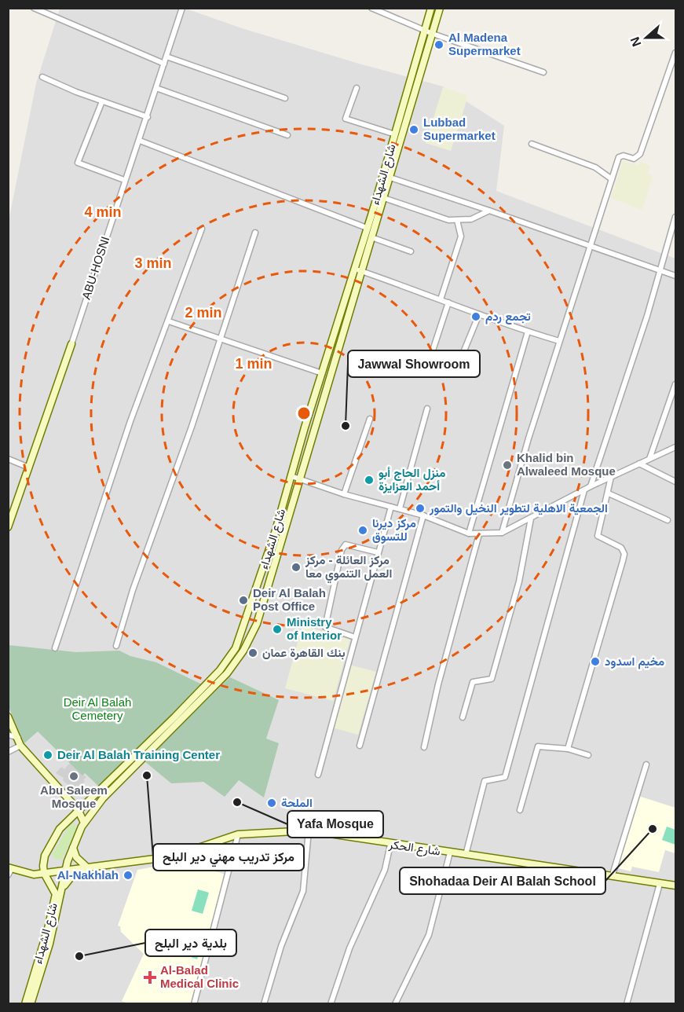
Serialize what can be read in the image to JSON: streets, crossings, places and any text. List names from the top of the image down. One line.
{"streets":{"main road":["شارع الشهداء","ABU-HOSNI","شارع الحكر"]},"crossings":[["شارع الشهداء","شارع الحكر"]],"parks":["Deir Al Balah Cemetery"],"places":{"other":["Al Madena Supermarket","Lubbad Supermarket","تجمع ردم","Jawwal Showroom","Khalid bin Alwaleed Mosque","منزل الحاج أبو أحمد العزايزة","الجمعية الاهلية لتطوير النخيل والتمور","مركز ديرنا للتسوق","مركز العائلة - مركز العمل التنموي معا","Deir Al Balah Post Office","Ministry of Interior","بنك القاهرة عمان","مخيم اسدود","Deir Al Balah Training Center","مركز تدريب مهني دير البلح","Abu Saleem Mosque","Yafa Mosque","الملحة","Shohadaa Deir Al Balah School","Al-Nakhlah","بلدية دير البلح"],"health":["Al-Balad Medical Clinic"]},"north":"left","rings":["4 min","3 min","2 min","1 min"]}
